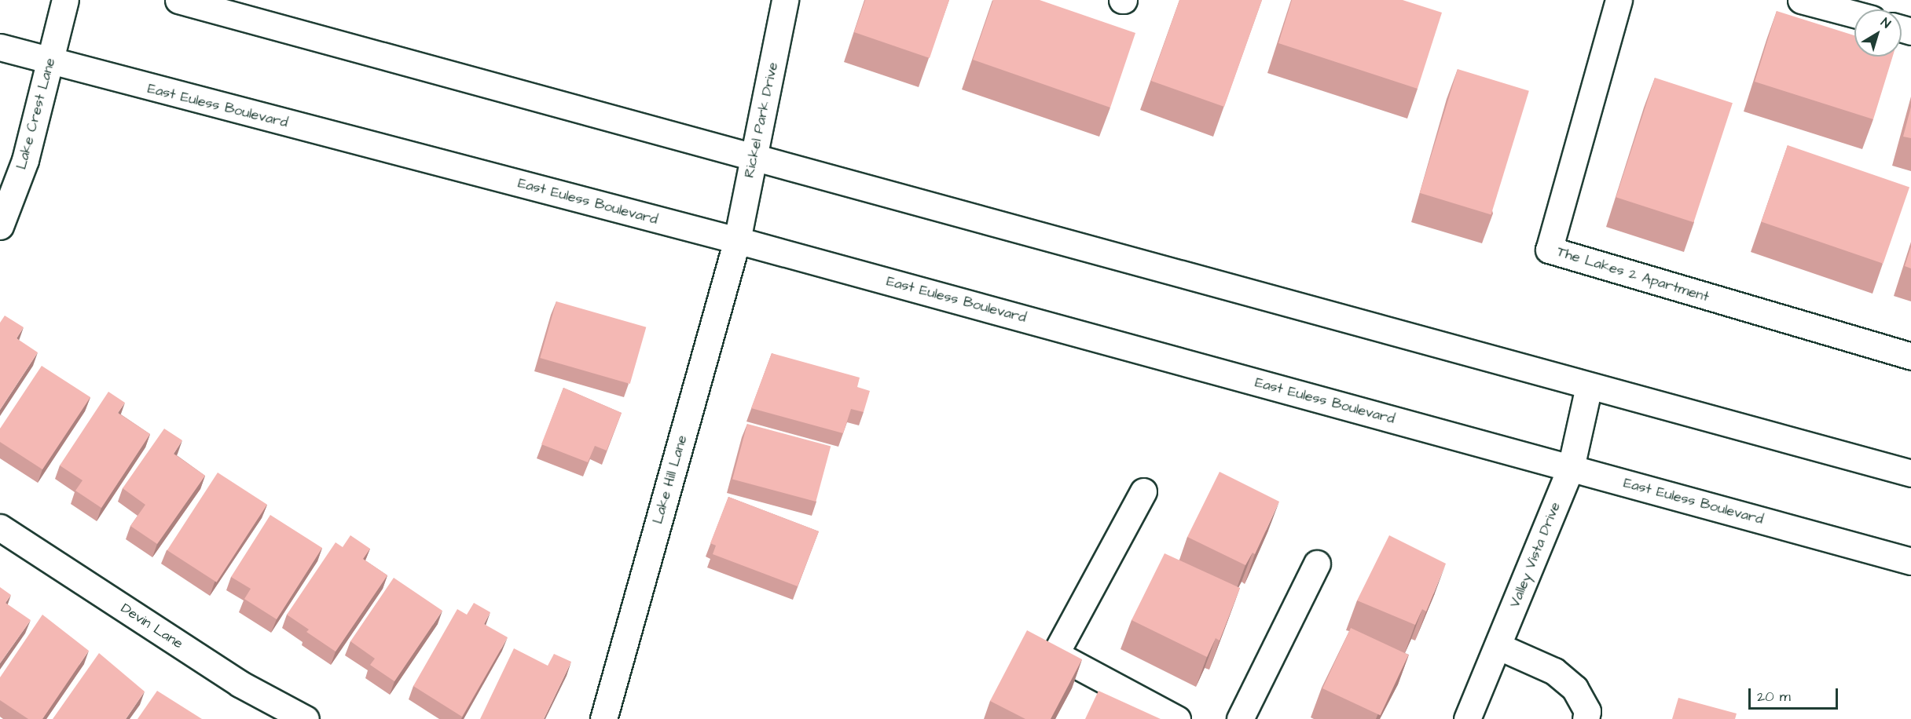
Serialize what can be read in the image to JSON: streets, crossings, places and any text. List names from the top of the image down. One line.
{"streets":{"main road":["East Euless Boulevard","Lake Crest Lane","Rickel Park Drive","The Lakes 2 Apartment","Lake Hill Lane","Valley Vista Drive","Devin Lane"]},"crossings":[["East Euless Boulevard","Lake Crest Lane"],["East Euless Boulevard","Rickel Park Drive"],["East Euless Boulevard","Lake Hill Lane"],["East Euless Boulevard","Valley Vista Drive"],["Rickel Park Drive","Lake Hill Lane"]],"scale_bar":"20 m","north":"top right"}
